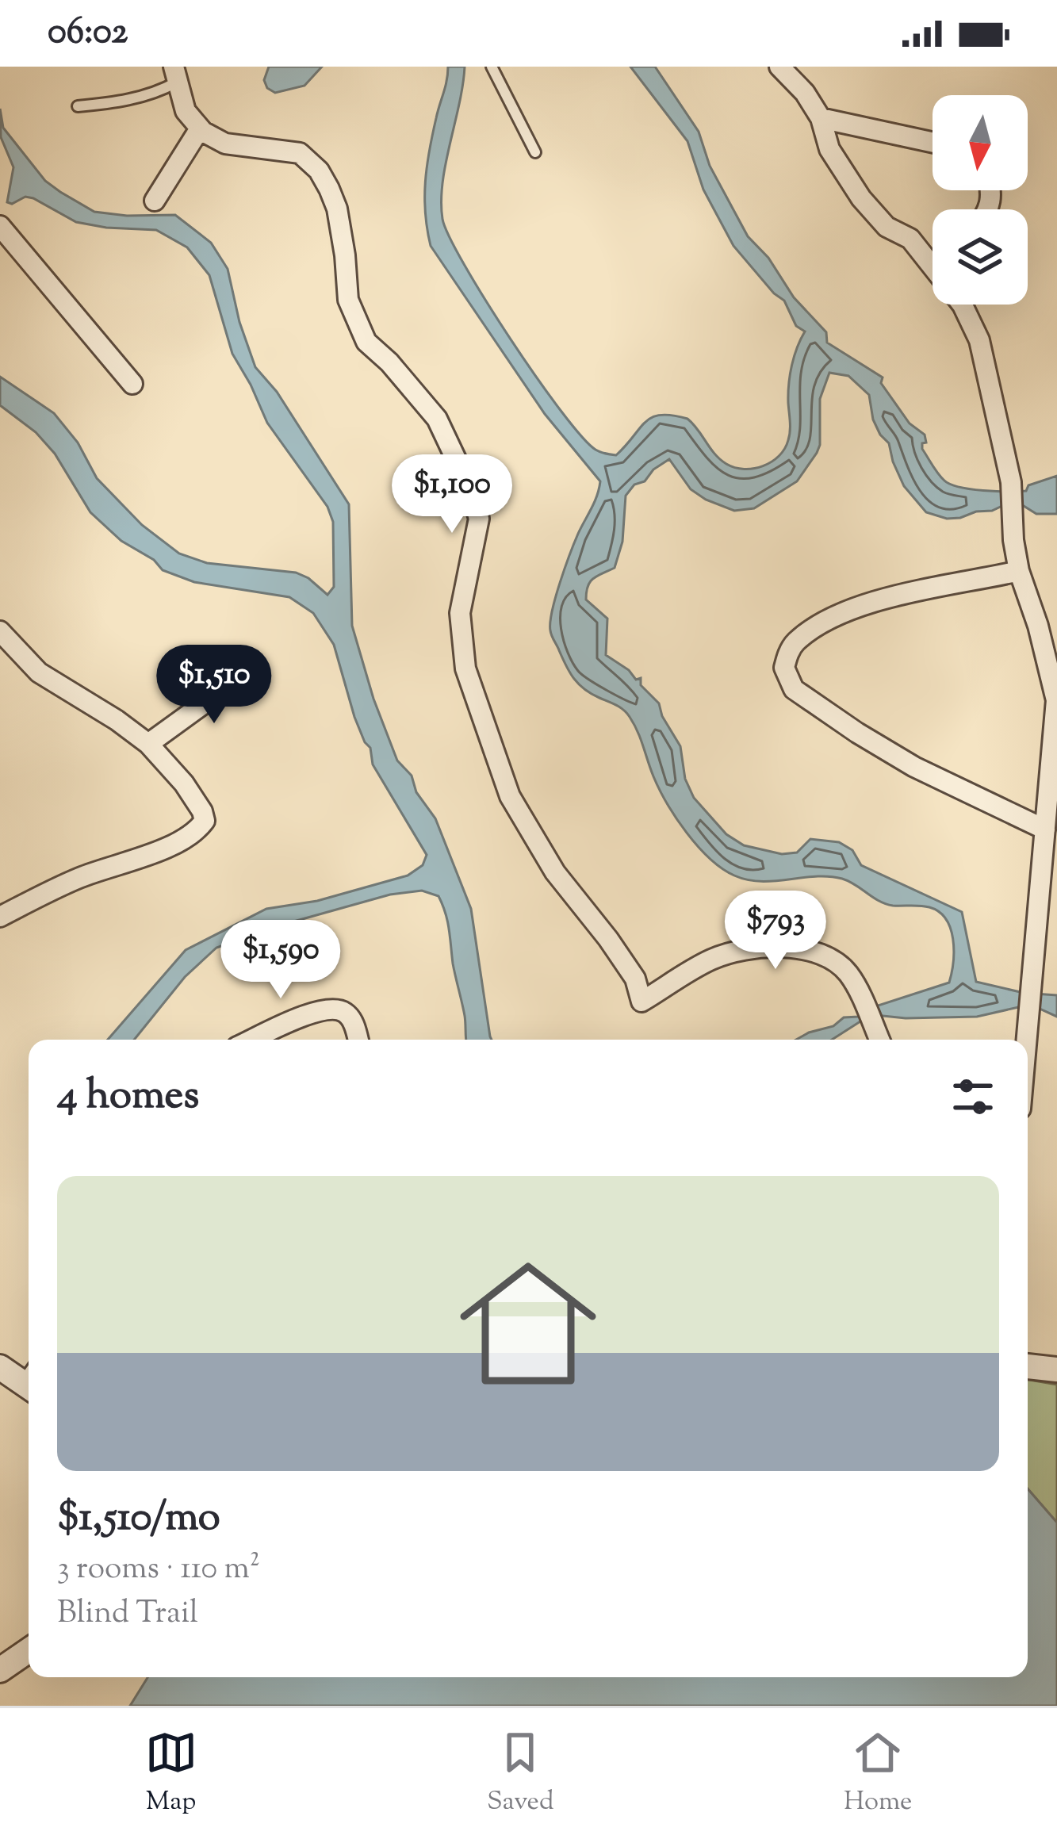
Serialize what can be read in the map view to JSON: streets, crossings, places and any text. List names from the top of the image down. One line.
{"north":"bottom","page":{"status":"06:02","price":["$1,100","$1,510","$793","$1,590"],"heading":"4 homes","list":[{"name":"$1,510/mo","note":"3 rooms · 110 m² · Blind Trail"}],"tabs":["Map","Saved","Home"]}}
